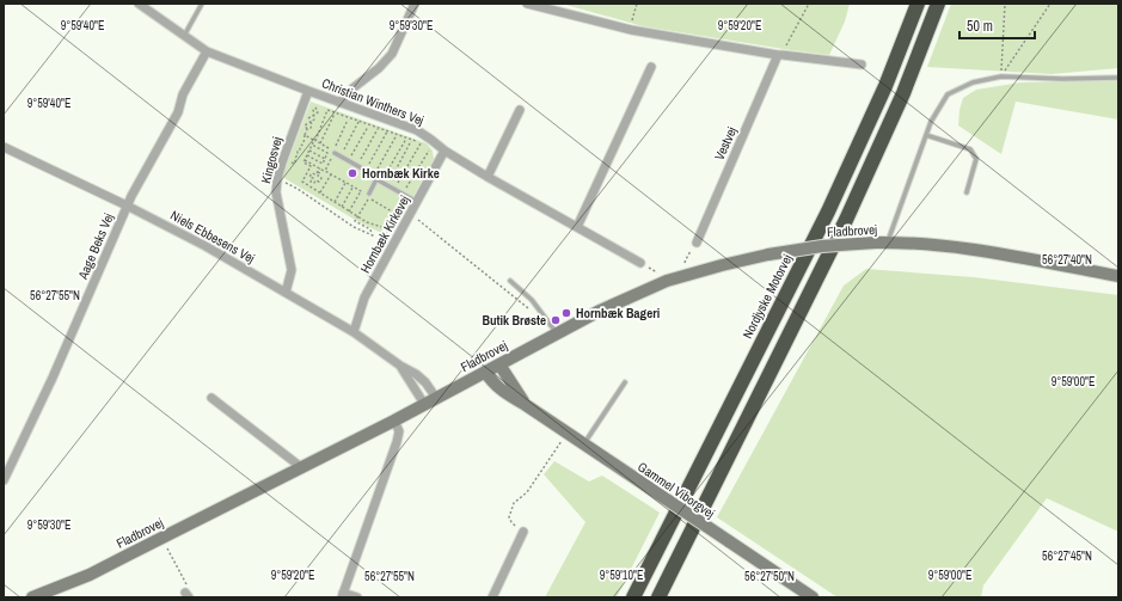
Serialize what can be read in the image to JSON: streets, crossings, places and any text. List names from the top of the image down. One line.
{"streets":{"highway":["Nordjyske Motorvej"],"main road":["Fladbrovej","Gammel Viborgvej"],"street":["Christian Winthers Vej","Vestvej","Kingosvej","Hornbæk Kirkevej","Niels Ebbesens Vej","Aage Beks Vej"]},"crossings":[["Christian Winthers Vej","Kingosvej"],["Christian Winthers Vej","Hornbæk Kirkevej"],["Christian Winthers Vej","Aage Beks Vej"],["Kingosvej","Niels Ebbesens Vej"],["Fladbrovej","Niels Ebbesens Vej"],["Fladbrovej","Gammel Viborgvej"],["Hornbæk Kirkevej","Niels Ebbesens Vej"],["Niels Ebbesens Vej","Aage Beks Vej"]],"places":["Hornbæk Kirke","Hornbæk Bageri","Butik Brøste"],"scale_bar":"50 m","coordinates":["9°59'20\"E","9°59'40\"E","9°59'30\"E","56°27'40\"N","56°27'55\"N","9°59'00\"E","56°27'45\"N","9°59'10\"E","56°27'50\"N"]}
